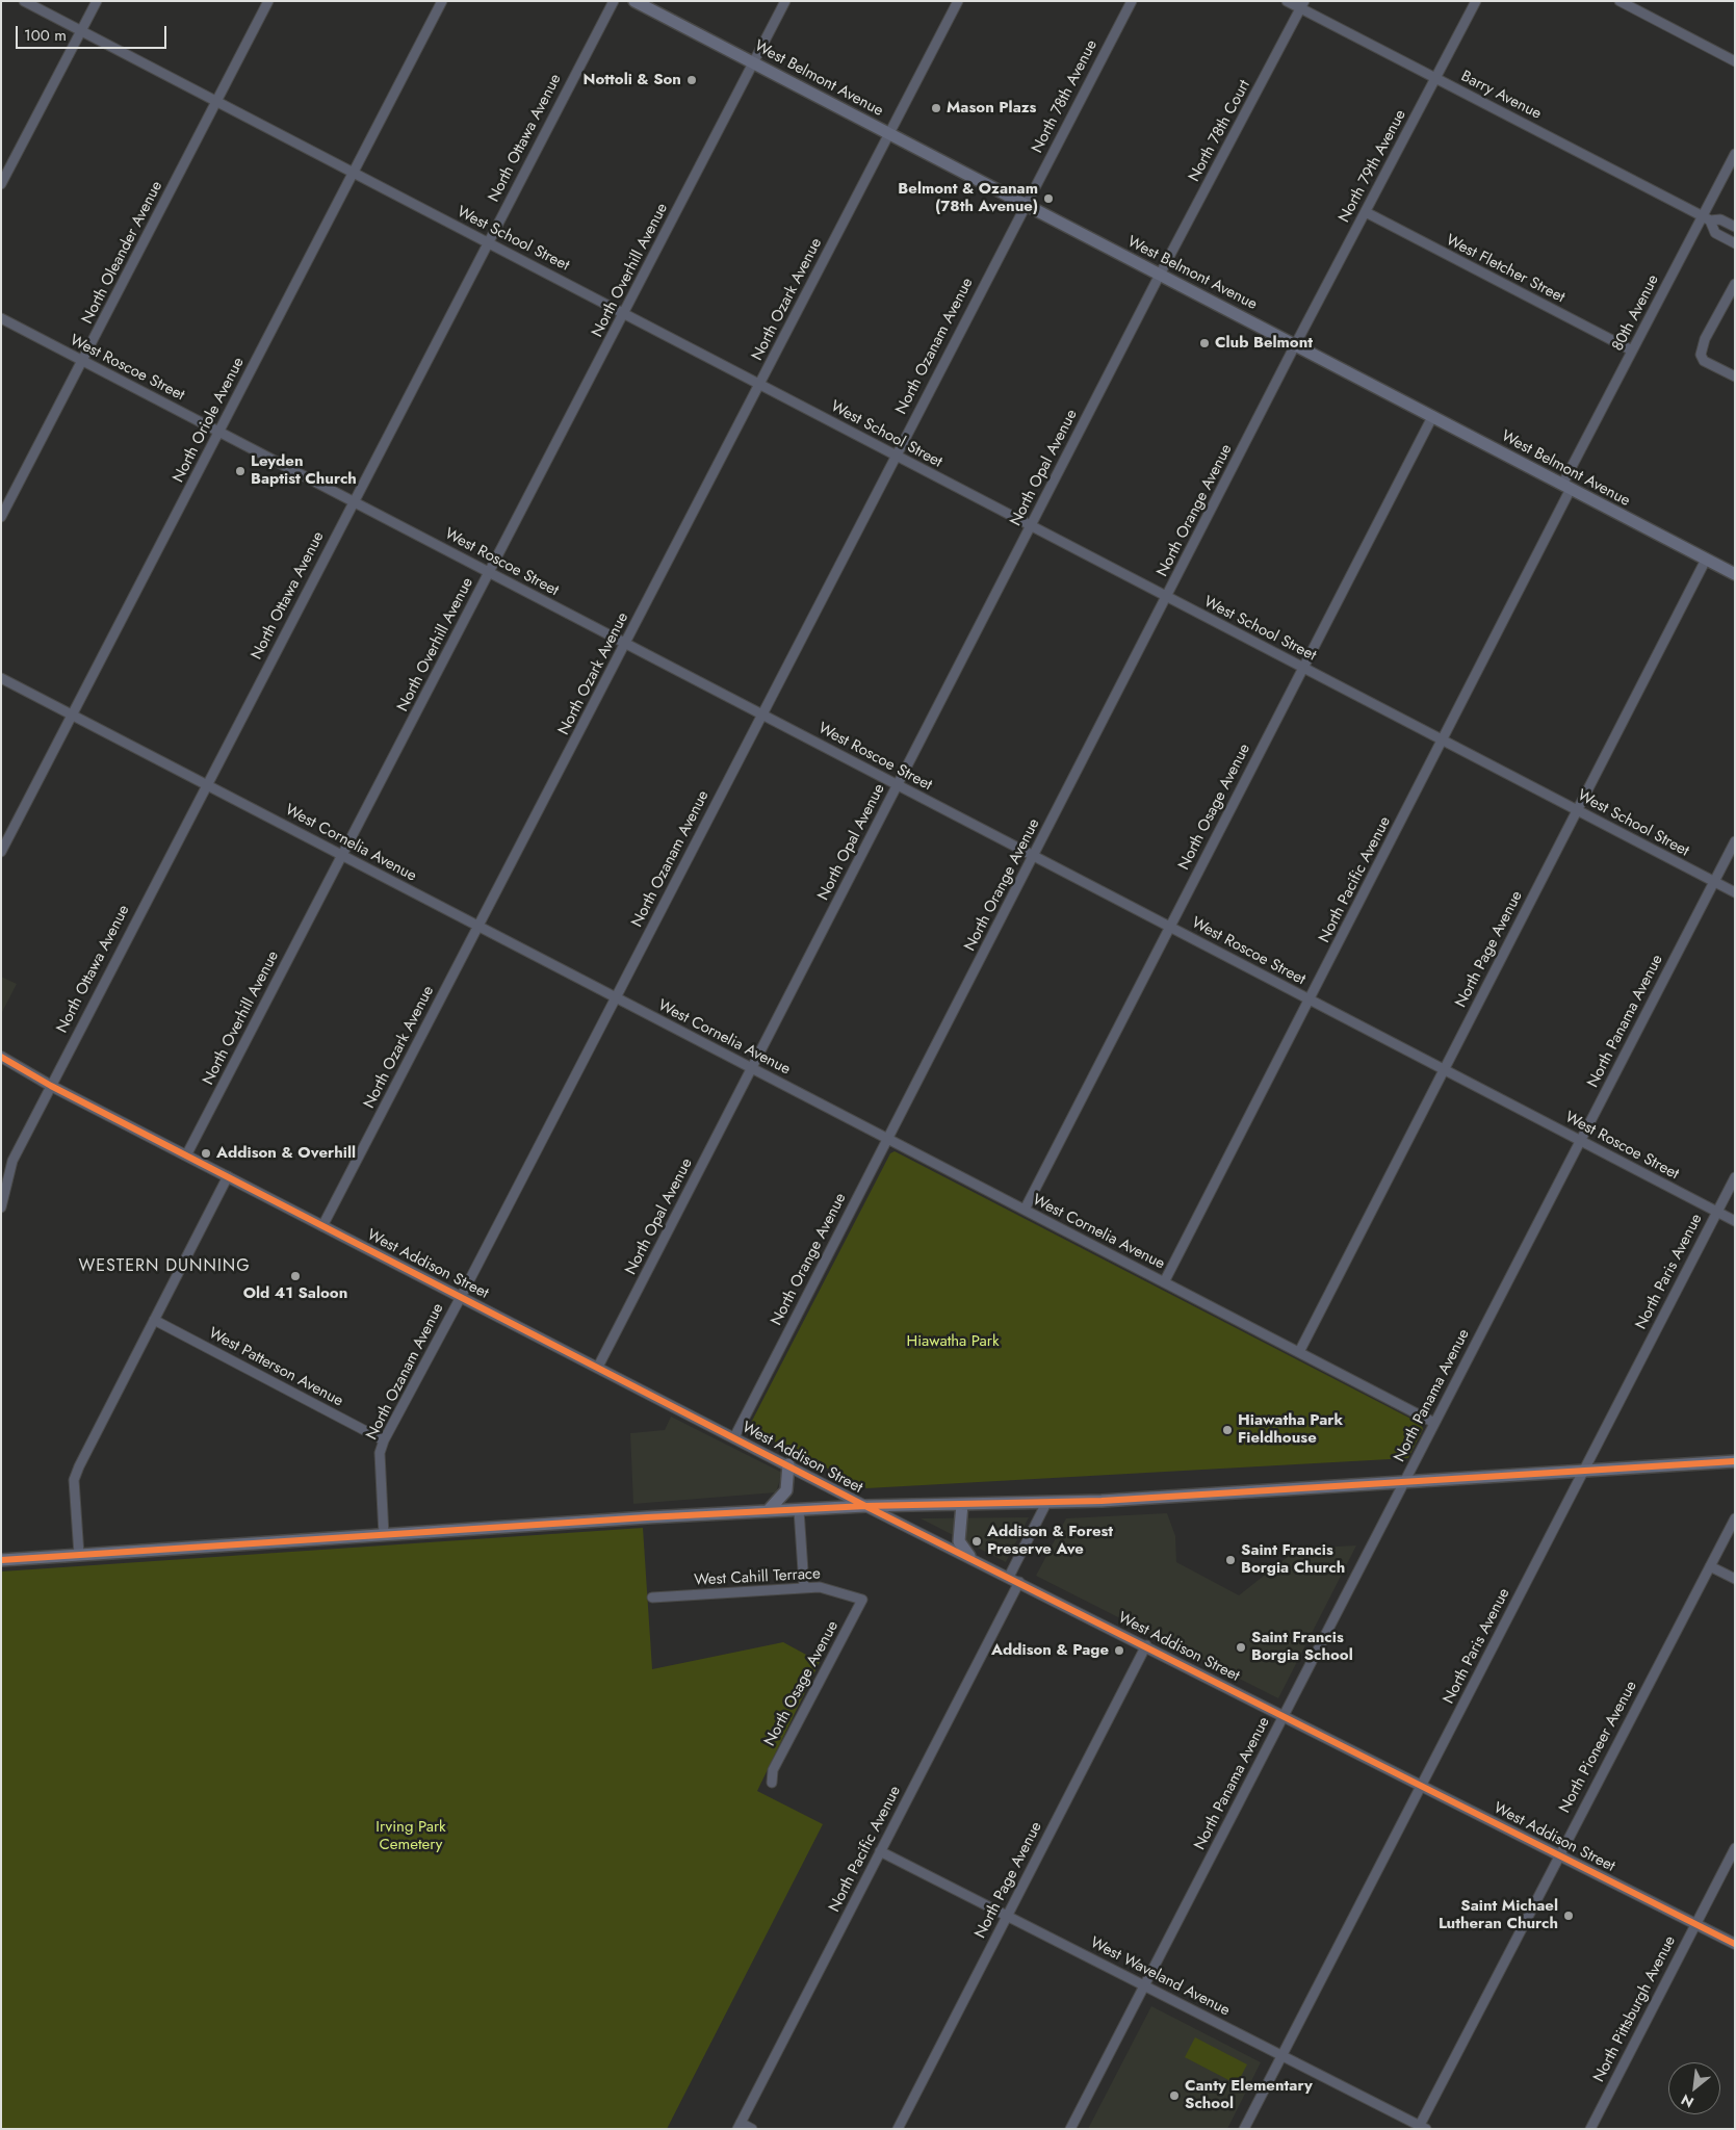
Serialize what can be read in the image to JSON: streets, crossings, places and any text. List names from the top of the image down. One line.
{"streets":{"main road":["West Belmont Avenue"],"street":["Barry Avenue","North 78th Avenue","North 78th Court","North Ottawa Avenue","North 79th Avenue","West School Street","North Oleander Avenue","West Fletcher Street","North Overhill Avenue","North Ozark Avenue","80th Avenue","North Ozanam Avenue","West Roscoe Street","North Oriole Avenue","North Opal Avenue","North Orange Avenue","North Osage Avenue","West Cornelia Avenue","North Pacific Avenue","North Page Avenue","North Panama Avenue","West Addison Street","North Paris Avenue","West Patterson Avenue","West Cahill Terrace","North Pioneer Avenue","West Waveland Avenue","North Pittsburgh Avenue"]},"crossings":[["West Belmont Avenue","North 78th Avenue"],["West Belmont Avenue","North 78th Court"],["West Belmont Avenue","North 79th Avenue"],["West Belmont Avenue","North Overhill Avenue"],["West Belmont Avenue","North Ozark Avenue"],["West Belmont Avenue","80th Avenue"],["West Belmont Avenue","North Ozanam Avenue"],["West Belmont Avenue","North Opal Avenue"],["West Belmont Avenue","North Orange Avenue"],["West Belmont Avenue","North Osage Avenue"],["West Belmont Avenue","North Pacific Avenue"],["West Belmont Avenue","North Page Avenue"],["Barry Avenue","North 78th Court"],["Barry Avenue","North 79th Avenue"],["Barry Avenue","80th Avenue"],["North 78th Avenue","North Ozanam Avenue"],["North 78th Court","North Opal Avenue"],["North Ottawa Avenue","West School Street"],["North Ottawa Avenue","West Roscoe Street"],["North Ottawa Avenue","West Cornelia Avenue"],["North Ottawa Avenue","West Addison Street"],["North 79th Avenue","West Fletcher Street"],["North 79th Avenue","North Orange Avenue"],["West School Street","North Oleander Avenue"],["West School Street","North Overhill Avenue"],["West School Street","North Ozark Avenue"],["West School Street","North Ozanam Avenue"],["West School Street","North Oriole Avenue"],["West School Street","North Opal Avenue"],["West School Street","North Orange Avenue"],["West School Street","North Osage Avenue"],["West School Street","North Pacific Avenue"],["West School Street","North Page Avenue"],["West School Street","North Panama Avenue"],["North Oleander Avenue","West Roscoe Street"],["West Fletcher Street","80th Avenue"],["North Overhill Avenue","West Roscoe Street"],["North Overhill Avenue","West Cornelia Avenue"],["North Overhill Avenue","West Addison Street"],["North Ozark Avenue","West Roscoe Street"],["North Ozark Avenue","West Cornelia Avenue"],["North Ozark Avenue","West Addison Street"],["80th Avenue","North Pacific Avenue"],["North Ozanam Avenue","West Roscoe Street"],["North Ozanam Avenue","West Cornelia Avenue"],["North Ozanam Avenue","West Addison Street"],["North Ozanam Avenue","West Patterson Avenue"],["West Roscoe Street","North Oriole Avenue"],["West Roscoe Street","North Opal Avenue"],["West Roscoe Street","North Orange Avenue"],["West Roscoe Street","North Osage Avenue"],["West Roscoe Street","North Pacific Avenue"],["West Roscoe Street","North Page Avenue"],["West Roscoe Street","North Panama Avenue"],["West Roscoe Street","North Paris Avenue"],["North Oriole Avenue","West Cornelia Avenue"],["North Opal Avenue","West Cornelia Avenue"],["North Opal Avenue","West Addison Street"],["North Orange Avenue","West Cornelia Avenue"],["North Orange Avenue","West Addison Street"],["North Osage Avenue","West Cornelia Avenue"],["North Osage Avenue","West Cahill Terrace"],["West Cornelia Avenue","North Pacific Avenue"],["West Cornelia Avenue","North Page Avenue"],["West Cornelia Avenue","North Panama Avenue"],["North Pacific Avenue","West Addison Street"],["North Pacific Avenue","West Waveland Avenue"],["North Page Avenue","West Addison Street"],["North Page Avenue","West Waveland Avenue"],["North Panama Avenue","West Addison Street"],["North Panama Avenue","West Waveland Avenue"],["West Addison Street","North Paris Avenue"],["West Addison Street","North Pioneer Avenue"],["West Addison Street","North Pittsburgh Avenue"],["North Paris Avenue","West Waveland Avenue"],["North Pioneer Avenue","West Waveland Avenue"]],"districts":["WESTERN DUNNING"],"parks":["Hiawatha Park","Irving Park Cemetery"],"places":["Nottoli & Son","Mason Plazs","Belmont & Ozanam (78th Avenue)","Club Belmont","Leyden Baptist Church","Addison & Overhill","Old 41 Saloon","Hiawatha Park Fieldhouse","Addison & Forest Preserve Ave","Saint Francis Borgia Church","Saint Francis Borgia School","Addison & Page","Saint Michael Lutheran Church","Canty Elementary School"],"scale_bar":"100 m","north":"bottom left"}
